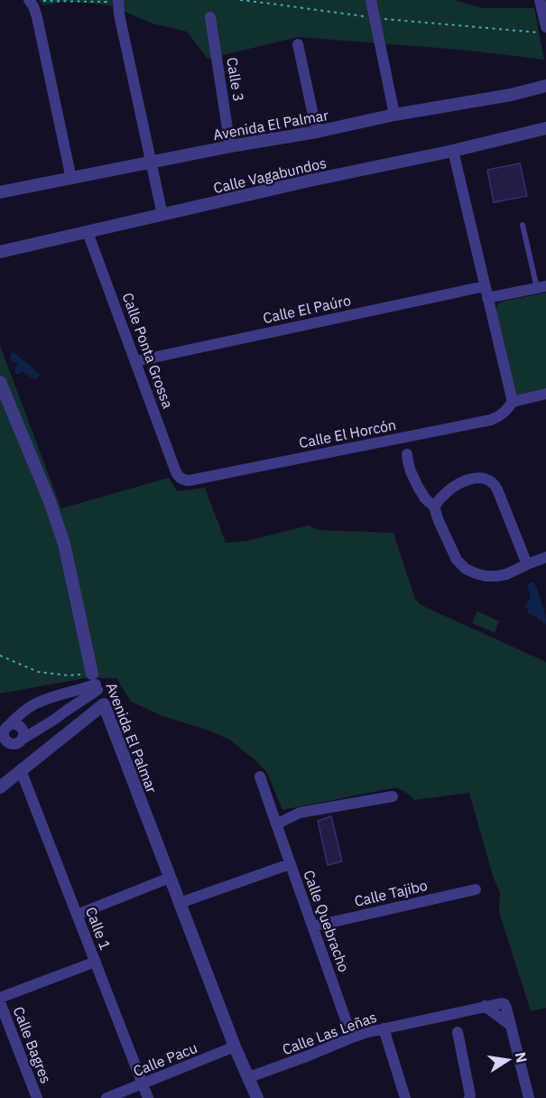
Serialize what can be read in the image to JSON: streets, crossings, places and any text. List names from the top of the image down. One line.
{"streets":{"street":["Calle 3","Avenida El Palmar","Calle Vagabundos","Calle El Paúro","Calle Ponta Grossa","Calle El Horcón","Calle Tajibo","Calle Quebracho","Calle 1","Calle Las Leñas","Calle Bagres","Calle Pacu"]},"crossings":[["Calle 3","Avenida El Palmar"],["Avenida El Palmar","Calle Quebracho"],["Avenida El Palmar","Calle Las Leñas"],["Avenida El Palmar","Calle Pacu"],["Calle Vagabundos","Calle Ponta Grossa"],["Calle El Paúro","Calle Ponta Grossa"],["Calle Ponta Grossa","Calle El Horcón"],["Calle Tajibo","Calle Quebracho"],["Calle Quebracho","Calle Las Leñas"],["Calle 1","Calle Pacu"]],"north":"right"}
